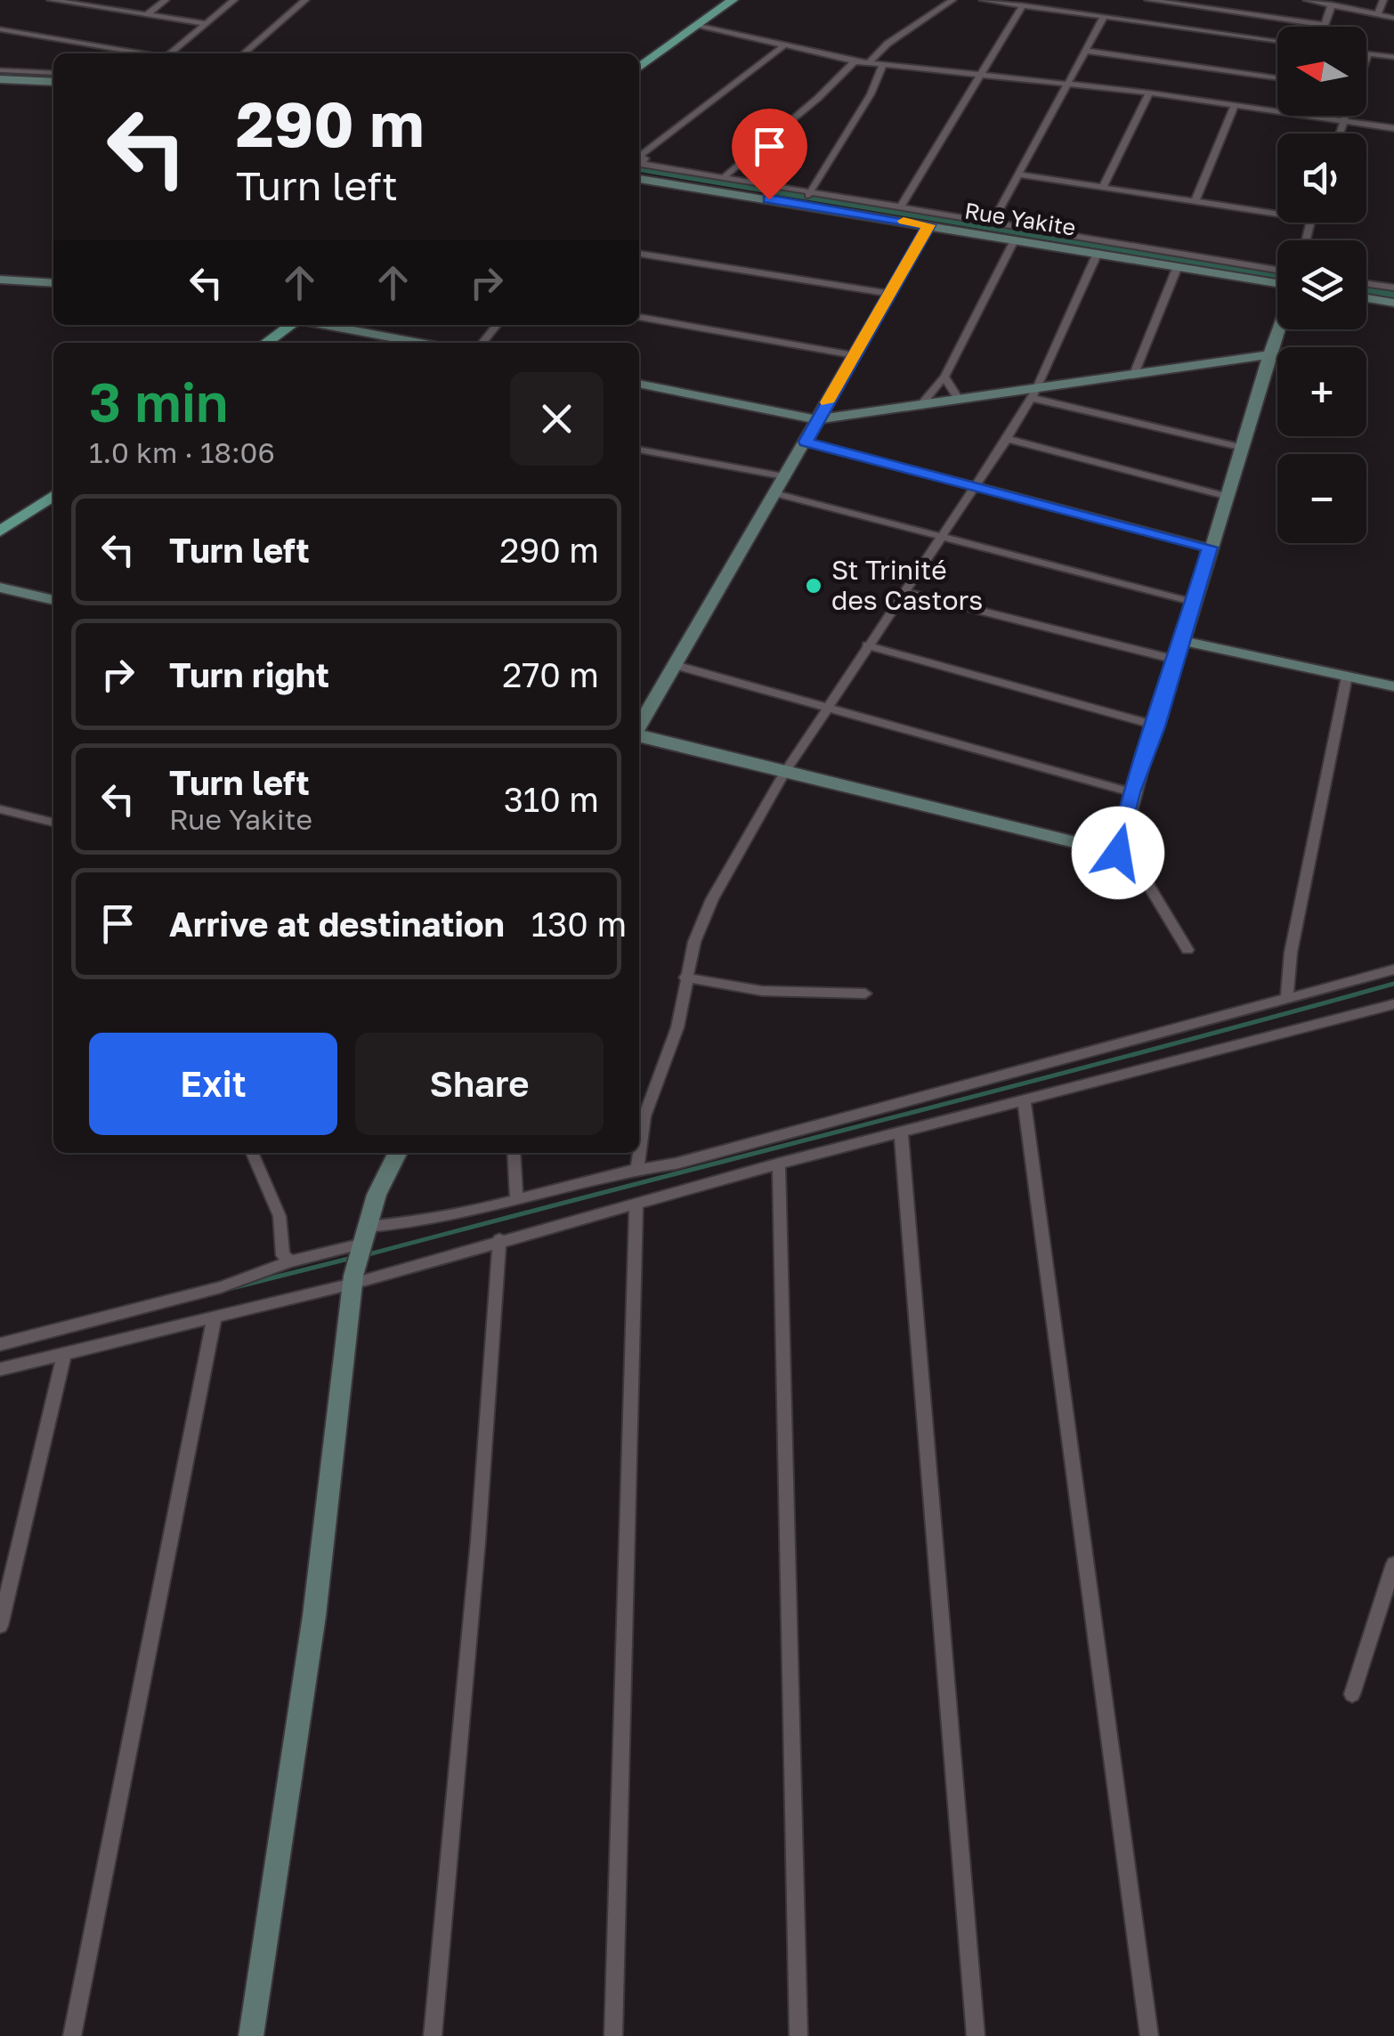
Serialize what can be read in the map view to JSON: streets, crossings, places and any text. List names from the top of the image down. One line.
{"streets":{"street":["Rue Yakite"]},"places":["St Trinité des Castors"],"north":"left","page":{"map_buttons":["+","−"],"turn":["290 m","Turn left"],"heading":["3 min","1.0 km · 18:06"],"list":[{"name":"Turn left","value":"290 m"},{"name":"Turn right","value":"270 m"},{"name":"Turn left","note":"Rue Yakite","value":"310 m"},{"name":"Arrive at destination","value":"130 m"}],"buttons":["Exit","Share"]}}
